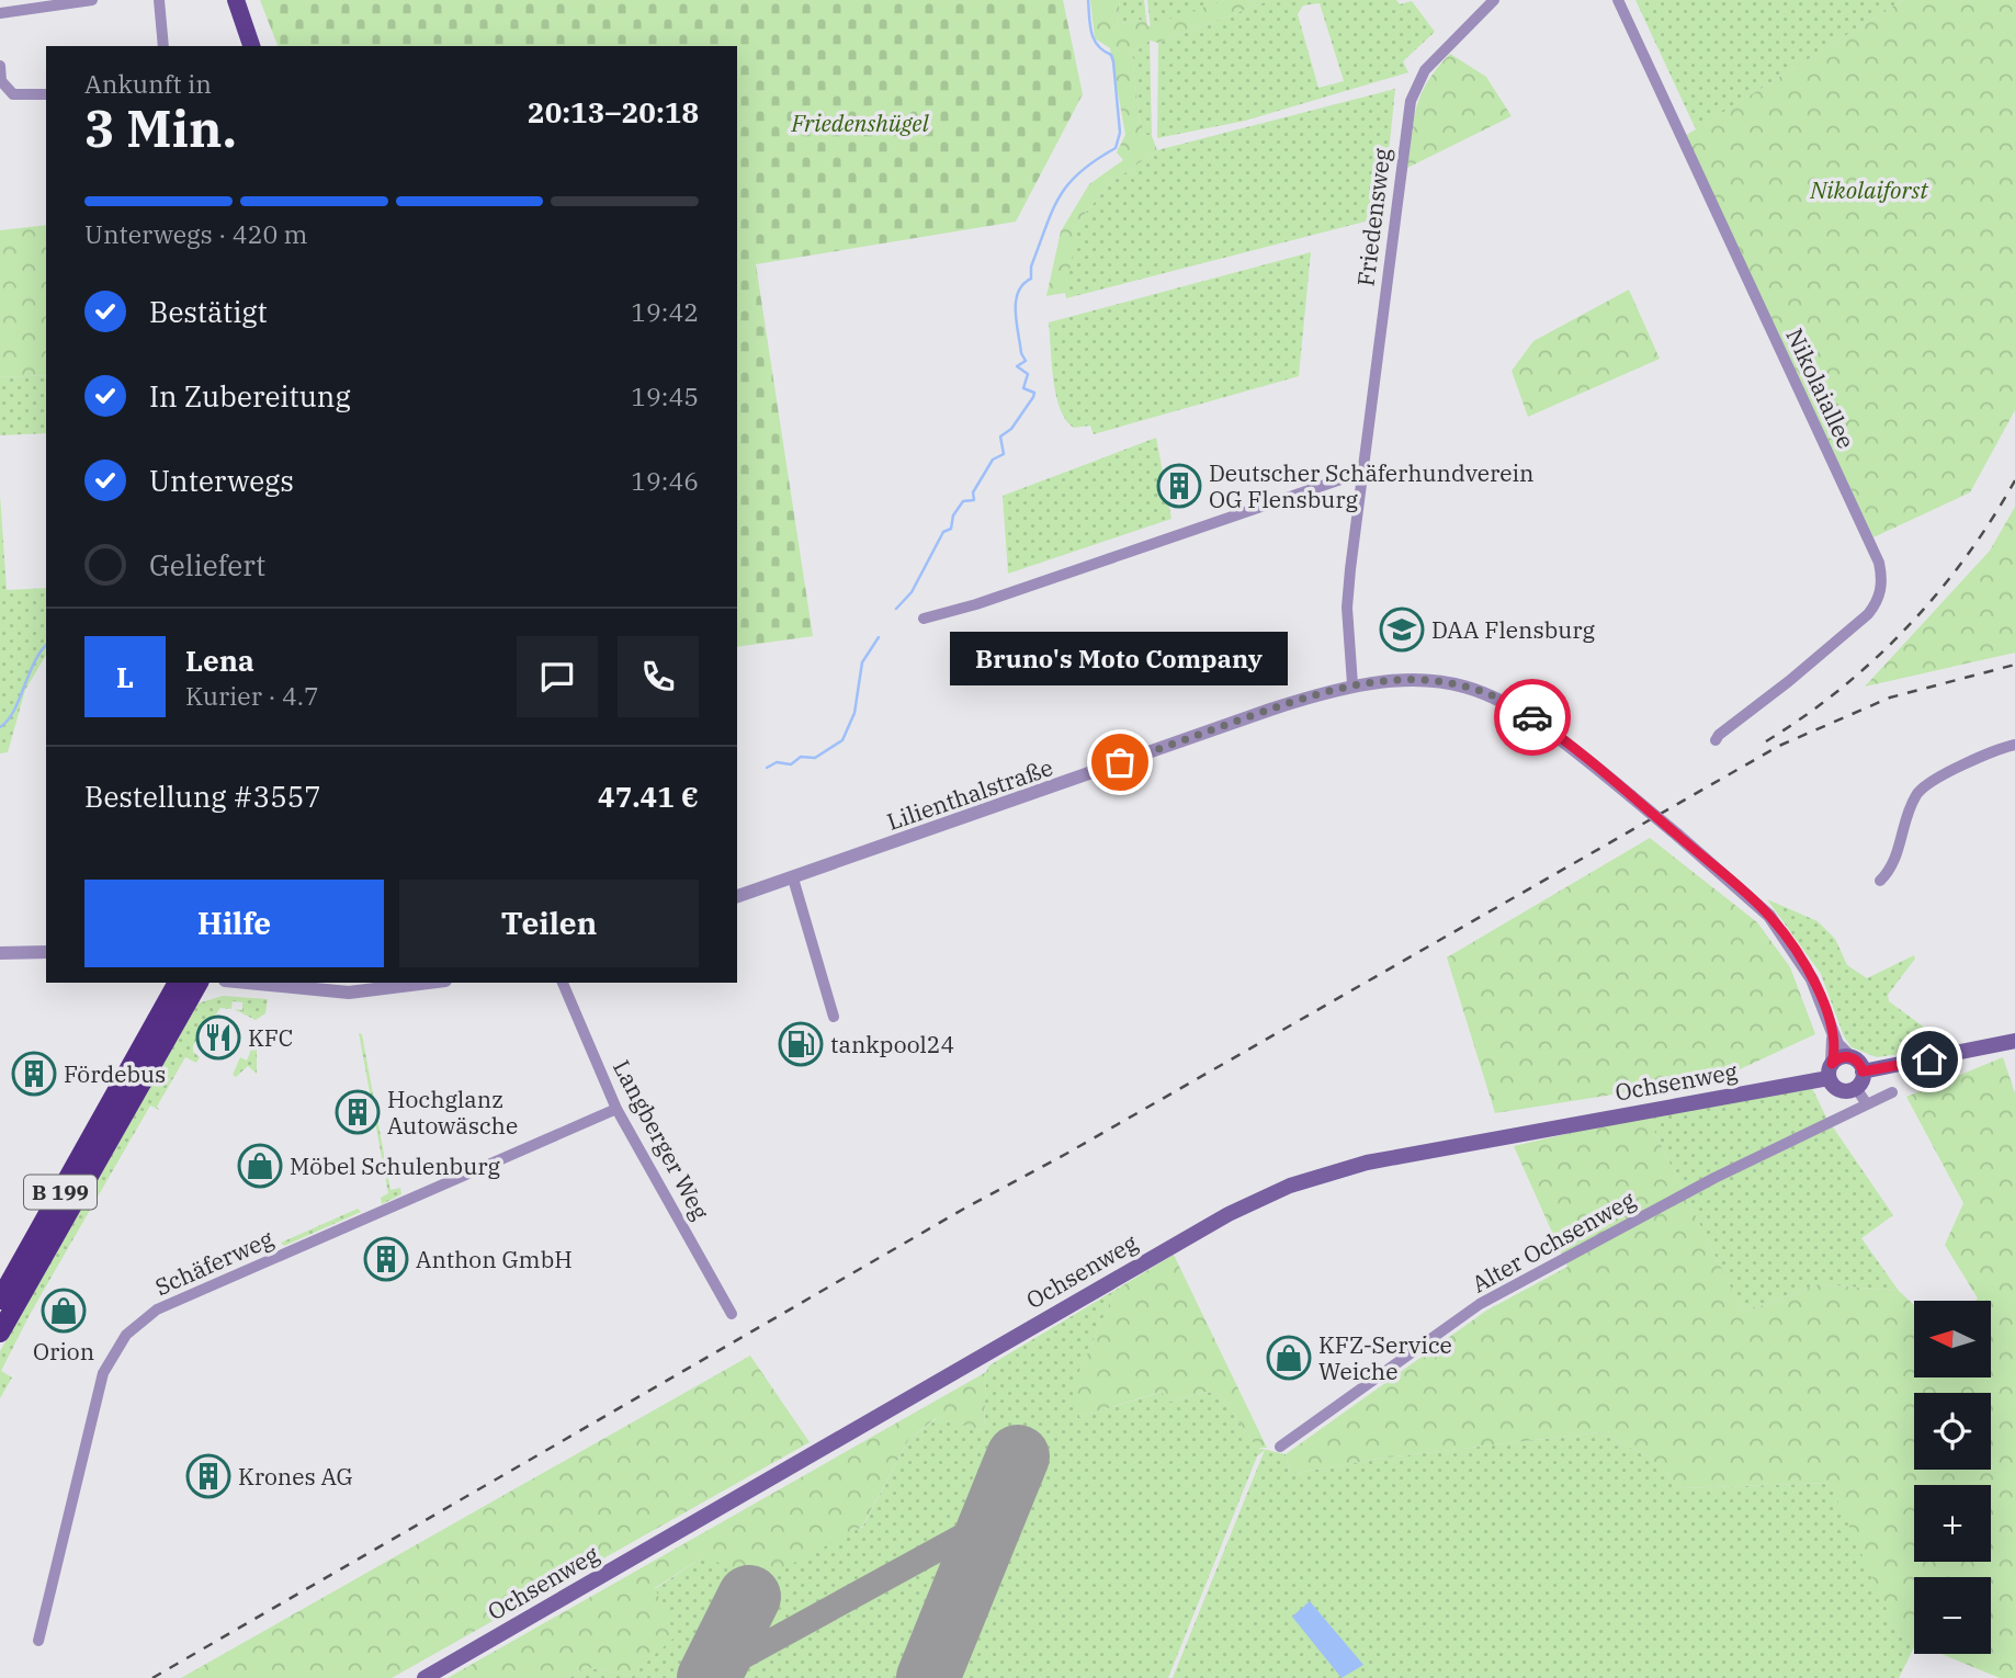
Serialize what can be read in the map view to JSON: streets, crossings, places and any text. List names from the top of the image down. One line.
{"streets":{"highway":["B 199"],"main road":["Ochsenweg"],"street":["Friedensweg","Nikolaiallee","Lilienthalstraße","Langberger Weg","Alter Ochsenweg","Schäferweg"]},"crossings":[["Friedensweg","Lilienthalstraße"],["Lilienthalstraße","Ochsenweg"],["Langberger Weg","Schäferweg"]],"parks":["Friedenshügel","Nikolaiforst"],"places":{"building":["Deutscher Schäferhundverein OG Flensburg","Fördebus","Hochglanz Autowäsche","Anthon GmbH","Krones AG"],"school or university":["DAA Flensburg"],"other":["Bruno's Moto Company"],"restaurant":["KFC"],"fuel station":["tankpool24"],"shop":["Möbel Schulenburg","Orion","KFZ-Service Weiche"]},"north":"left","page":{"heading":["3 Min.","Ankunft in","20:13–20:18"],"panel":["Lena","Kurier · 4.7","Bestellung #3557","47.41 €"],"bar":"Unterwegs · 420 m","list":[["Bestätigt","19:42"],["In Zubereitung","19:45"],["Unterwegs","19:46"],"Geliefert"],"bubble":"Bruno's Moto Company","round":"L","buttons":["Hilfe","Teilen"],"map_buttons":["+","−"]}}
